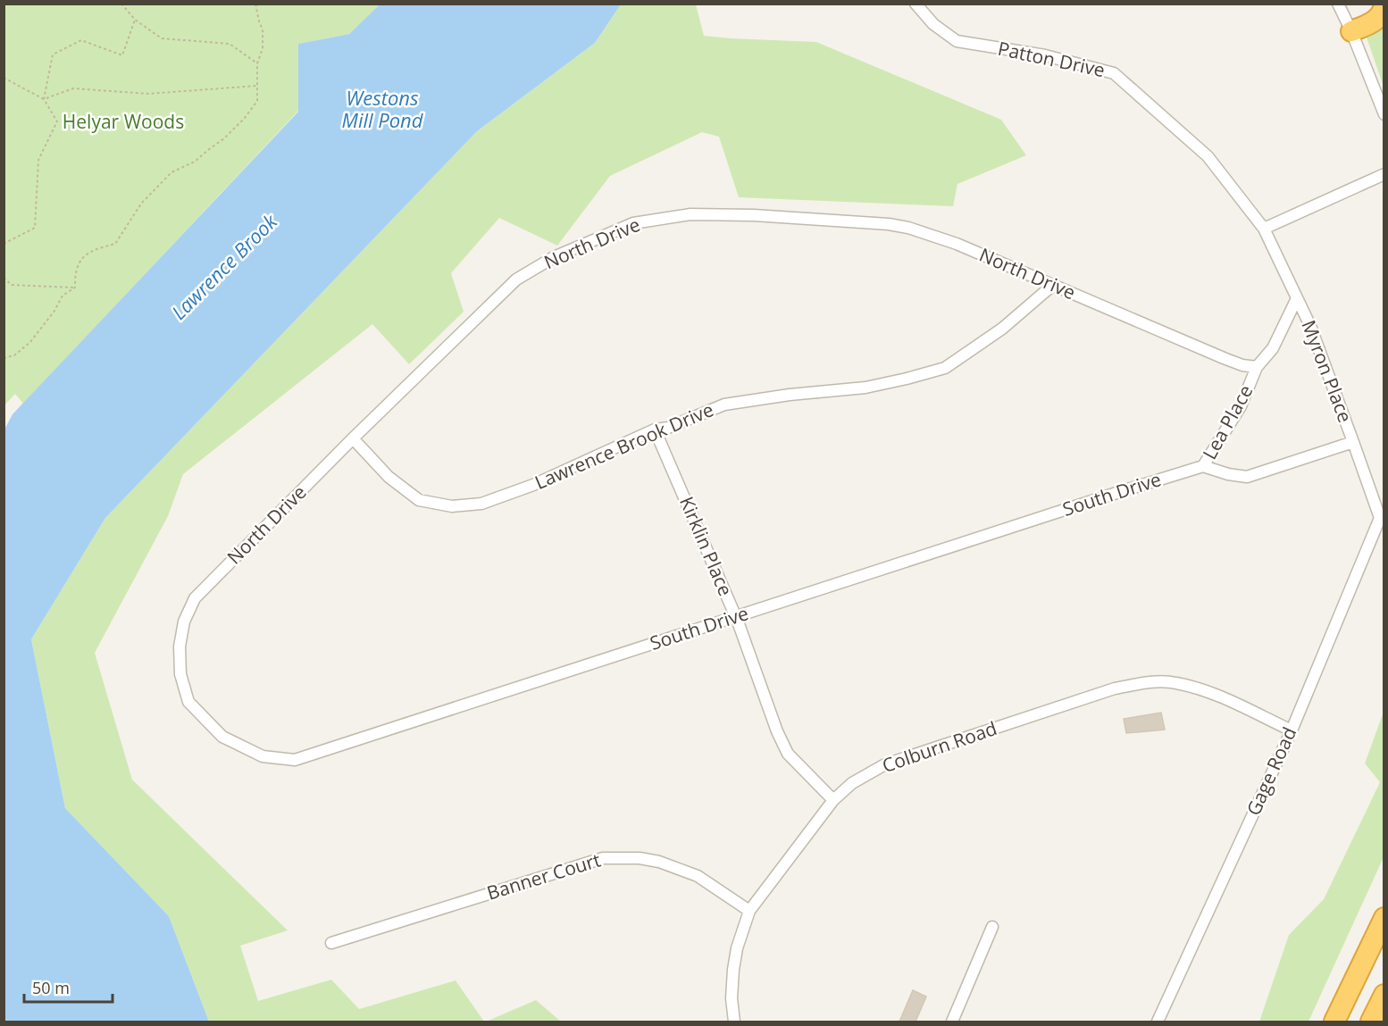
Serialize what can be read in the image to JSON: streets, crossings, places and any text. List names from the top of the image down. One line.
{"streets":{"street":["Patton Drive","North Drive","Myron Place","Lea Place","Lawrence Brook Drive","South Drive","Kirklin Place","Colburn Road","Gage Road","Banner Court"]},"crossings":[["Patton Drive","Myron Place"],["North Drive","Lea Place"],["North Drive","Lawrence Brook Drive"],["North Drive","South Drive"],["Myron Place","Lea Place"],["Myron Place","Gage Road"],["Lea Place","South Drive"],["Lawrence Brook Drive","Kirklin Place"],["South Drive","Kirklin Place"],["Kirklin Place","Colburn Road"],["Colburn Road","Gage Road"],["Colburn Road","Banner Court"]],"water":["Westons Mill Pond","Lawrence Brook"],"parks":["Helyar Woods"],"scale_bar":"50 m"}
